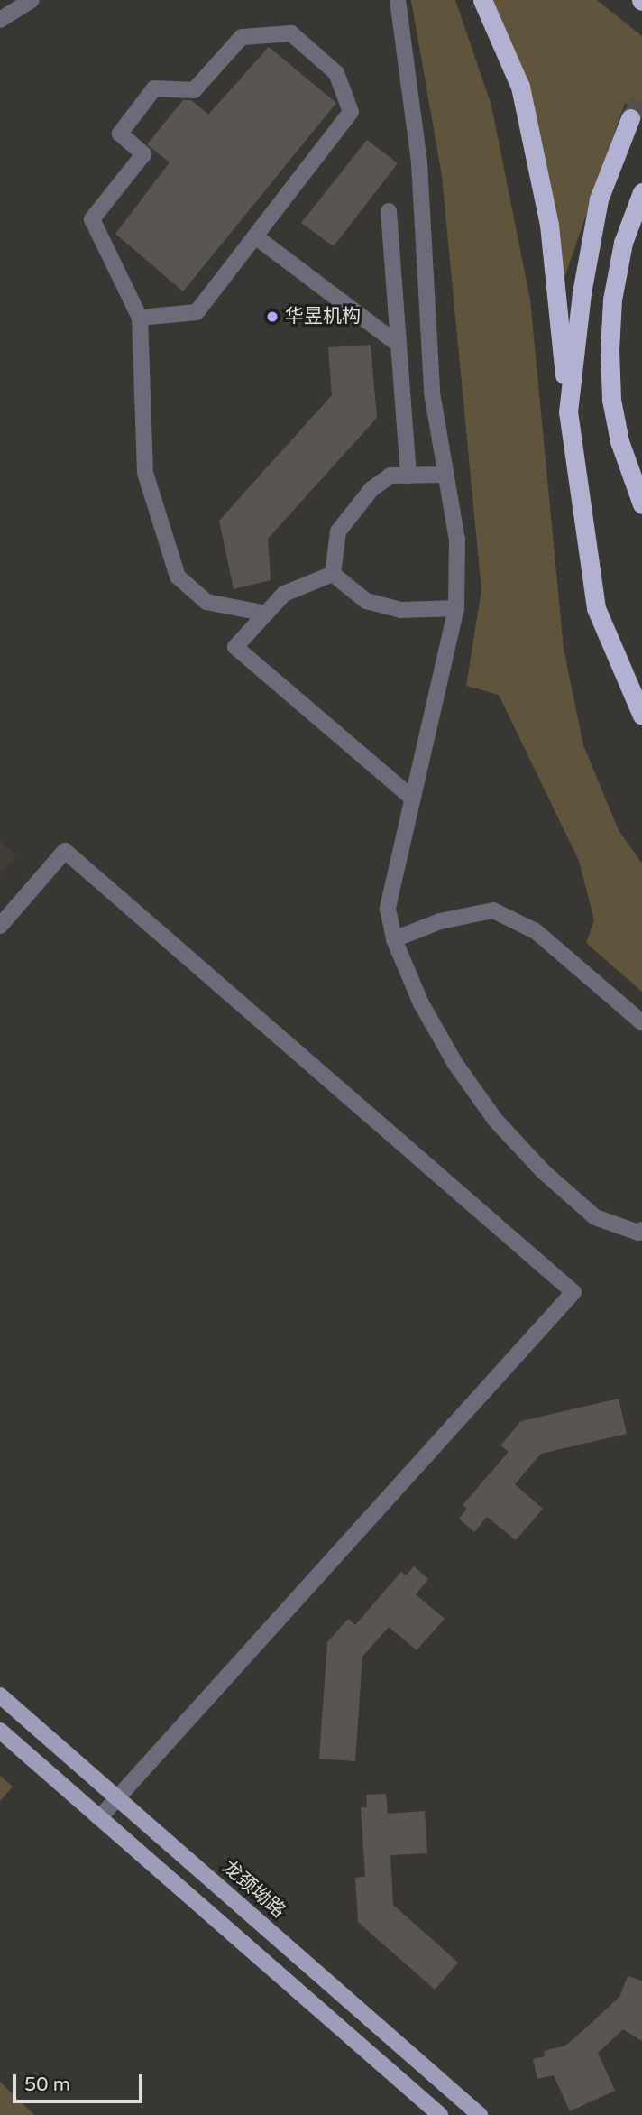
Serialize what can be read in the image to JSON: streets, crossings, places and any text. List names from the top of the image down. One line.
{"streets":{"main road":["龙颈坳路"]},"places":["华昱机构"],"scale_bar":"50 m"}
